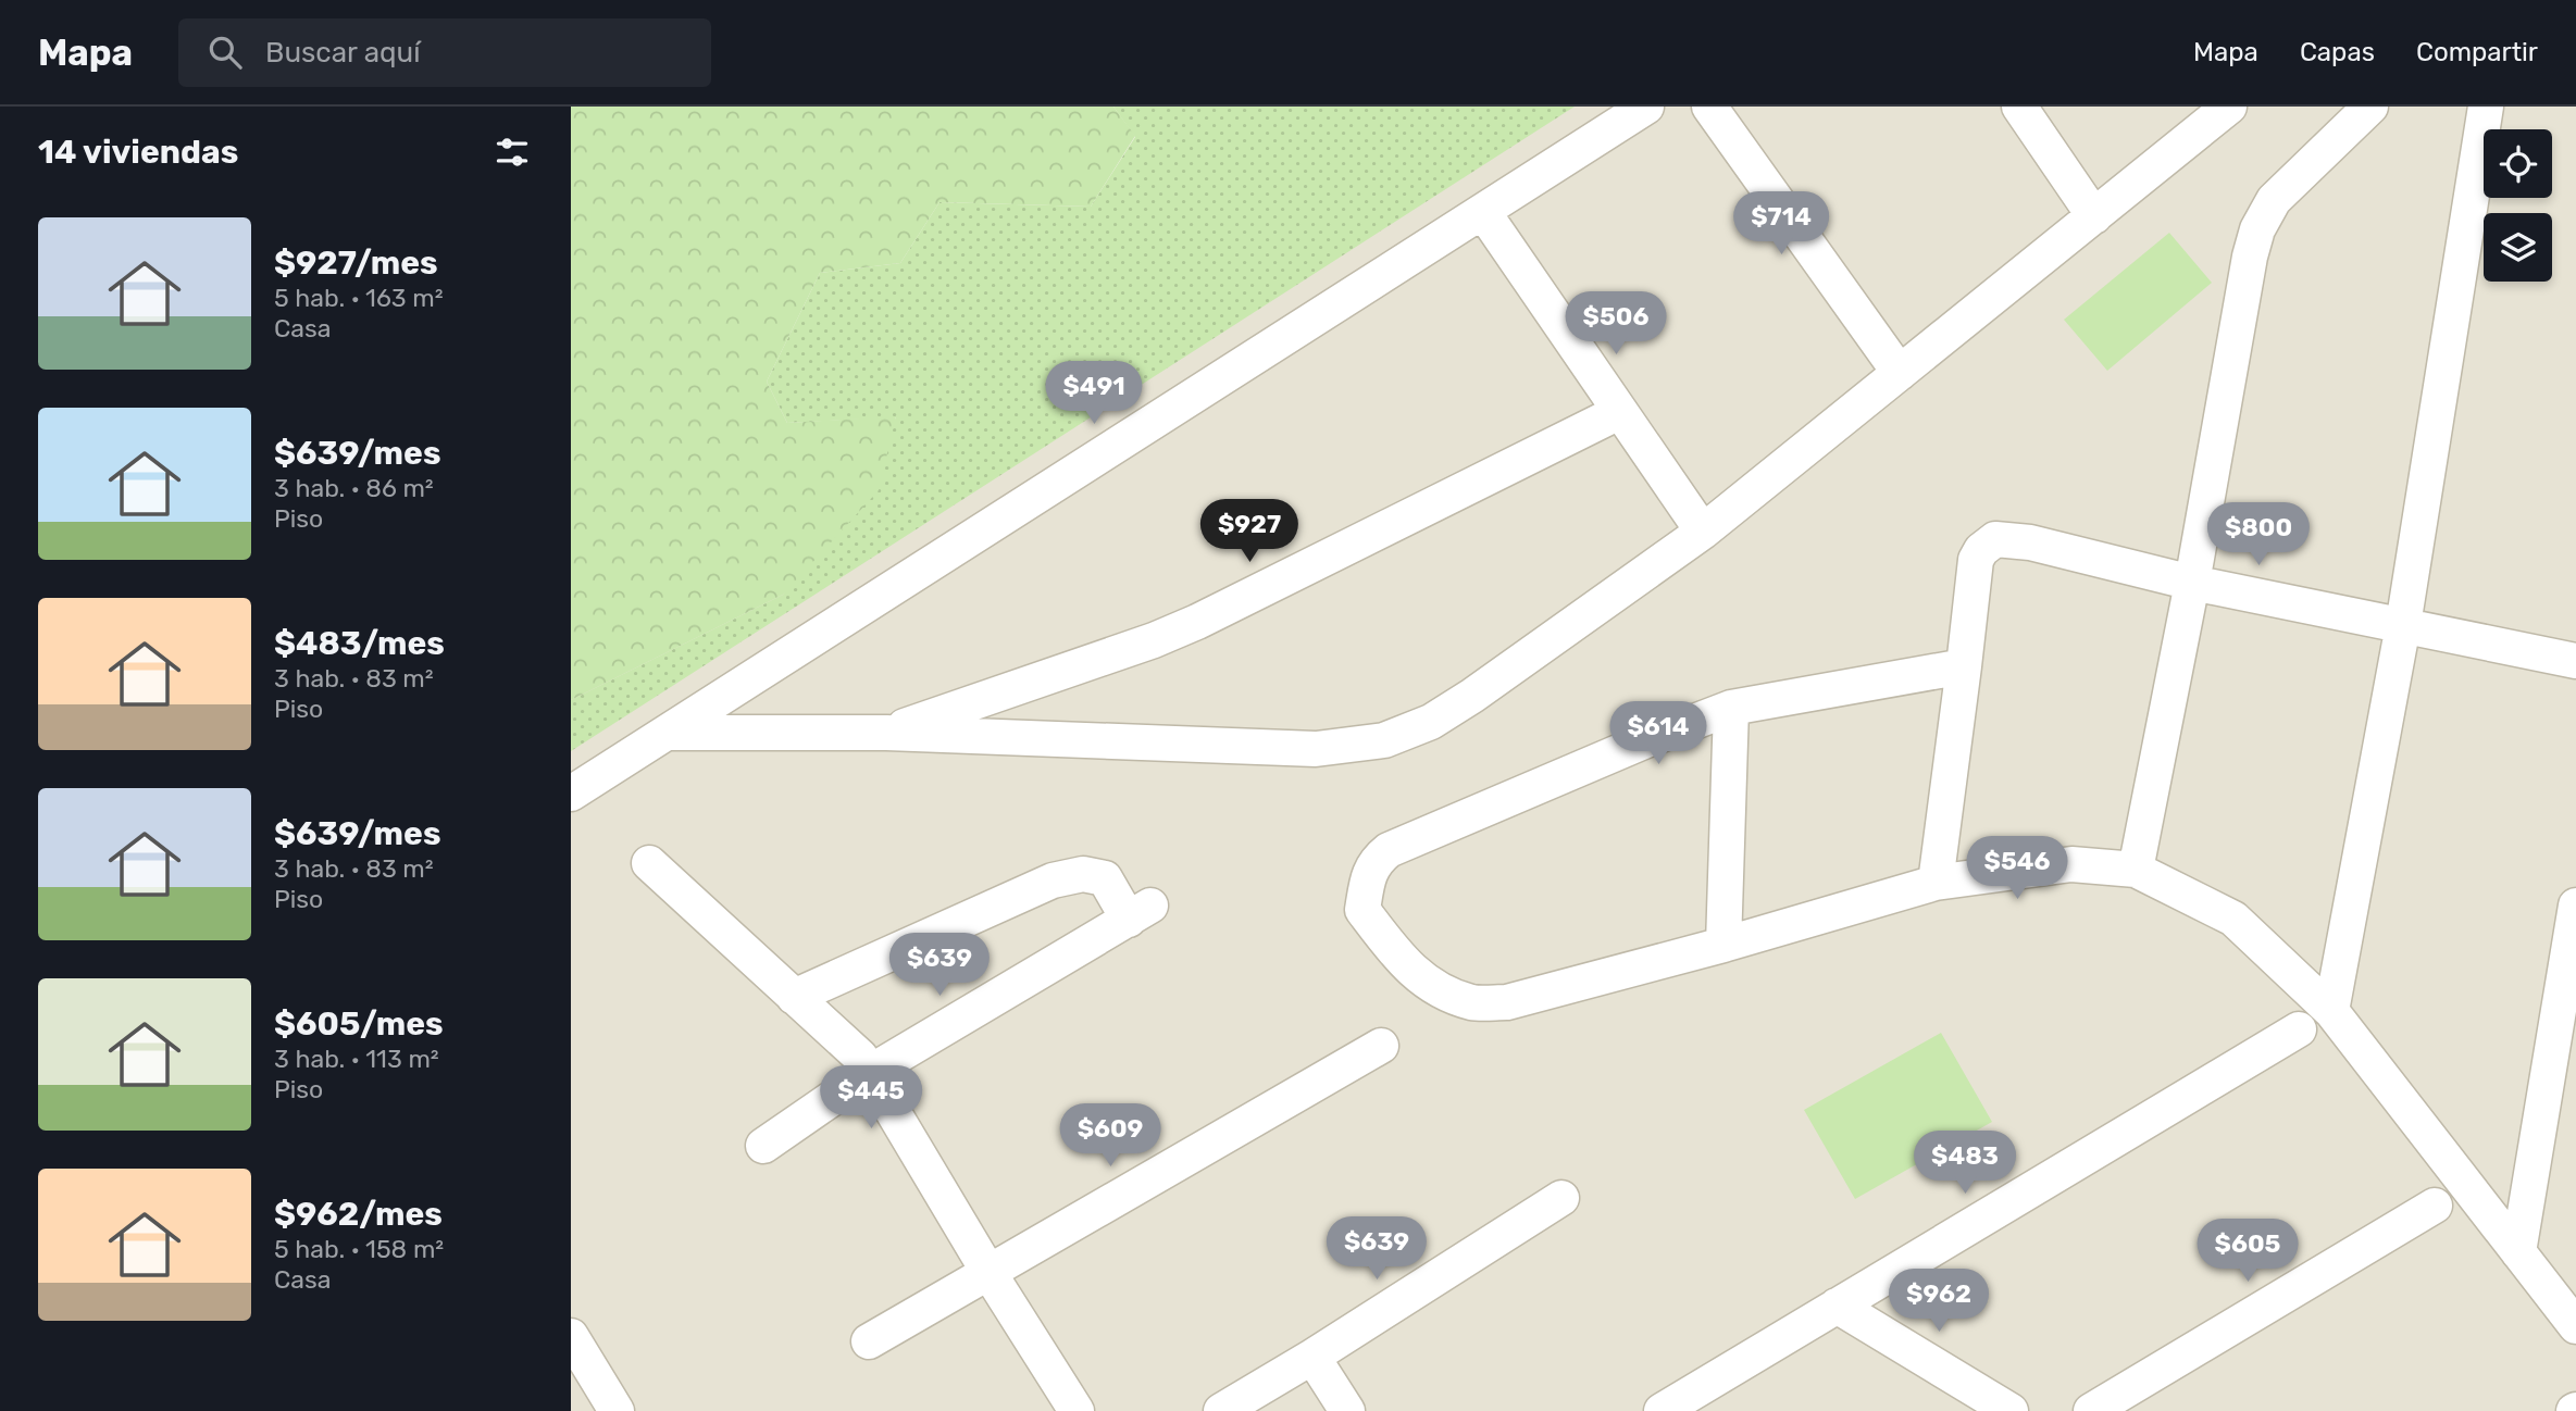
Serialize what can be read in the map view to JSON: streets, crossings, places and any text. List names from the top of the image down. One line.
{"page":{"header":"Mapa","search":"Buscar aquí","nav":["Mapa","Capas","Compartir"],"heading":"14 viviendas","price":["$714","$506","$491","$927","$800","$614","$546","$639","$445","$609","$483","$639","$605","$962"],"list":[{"name":"$927/mes","note":"5 hab. · 163 m² · Casa"},{"name":"$639/mes","note":"3 hab. · 86 m² · Piso"},{"name":"$483/mes","note":"3 hab. · 83 m² · Piso"},{"name":"$639/mes","note":"3 hab. · 83 m² · Piso"},{"name":"$605/mes","note":"3 hab. · 113 m² · Piso"},{"name":"$962/mes","note":"5 hab. · 158 m² · Casa"}]}}
